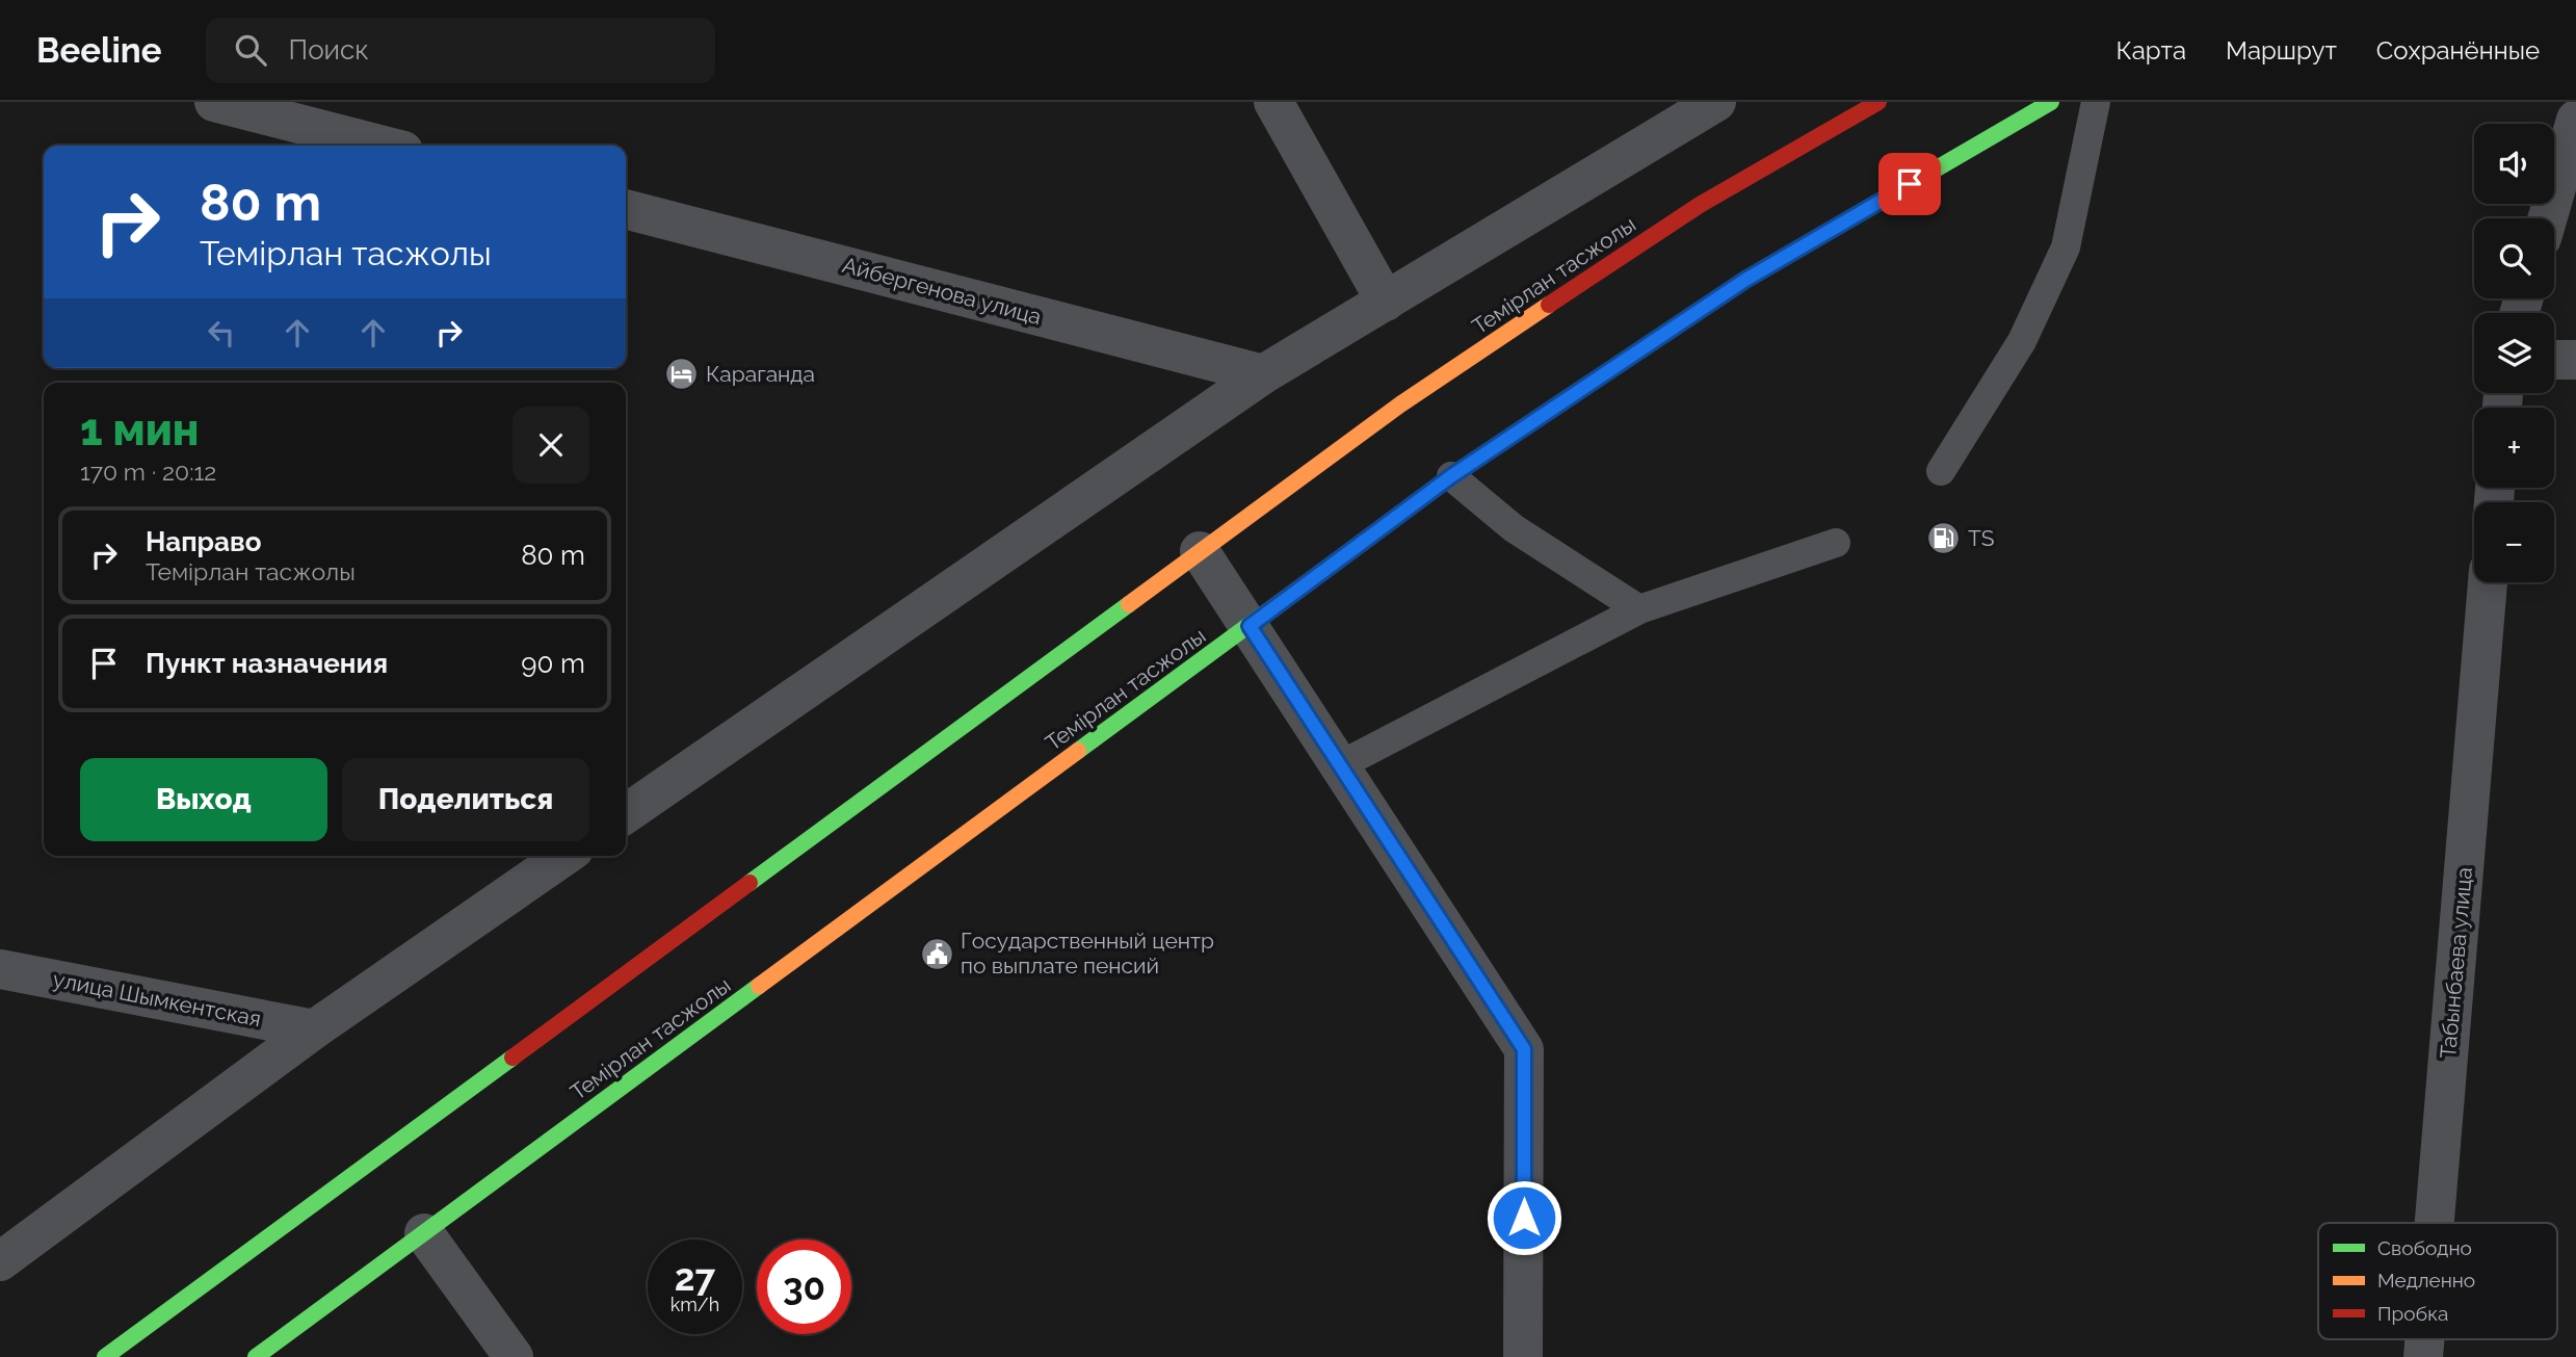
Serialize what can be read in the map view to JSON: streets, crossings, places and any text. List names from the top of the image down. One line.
{"streets":{"main road":["Темірлан тасжолы"],"street":["Айбергенова улица","Табынбаева улица","улица Шымкентская"]},"places":{"hotel":["Караганда"],"fuel station":["TS"],"public building":["Государственный центр по выплате пенсий"]},"legend":["Свободно","Медленно","Пробка"],"page":{"header":"Beeline","search":"Поиск","nav":["Карта","Маршрут","Сохранённые"],"map_buttons":["+","−"],"turn":["80 m","Темірлан тасжолы"],"heading":["1 мин","170 m · 20:12"],"list":[{"name":"Направо","note":"Темірлан тасжолы","value":"80 m"},{"name":"Пункт назначения","value":"90 m"}],"buttons":["Выход","Поделиться"],"speed":"27 km/h","limit":"30"}}
